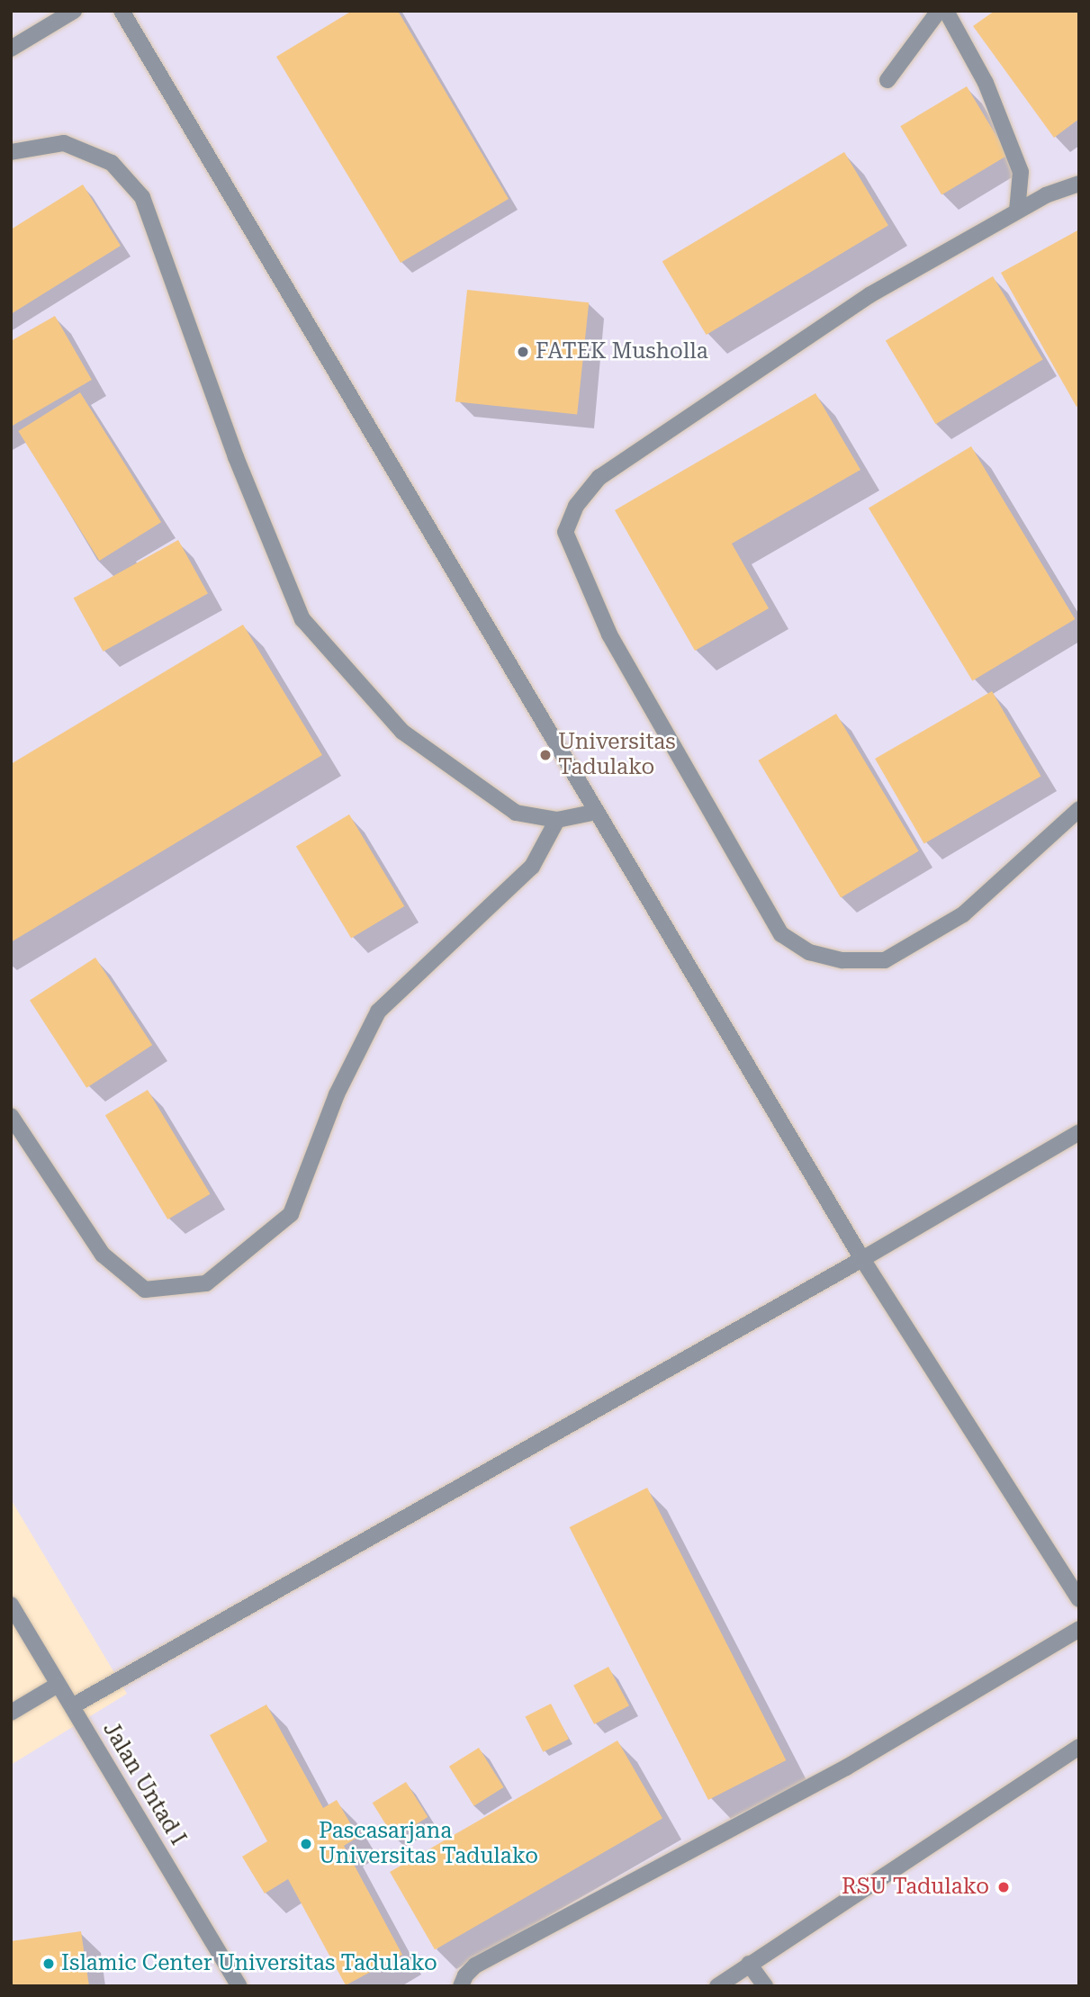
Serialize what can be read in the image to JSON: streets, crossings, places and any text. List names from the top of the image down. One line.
{"streets":{"street":["Jalan Untad I"]},"places":["FATEK Musholla","Universitas Tadulako","Pascasarjana Universitas Tadulako","RSU Tadulako","Islamic Center Universitas Tadulako"]}
